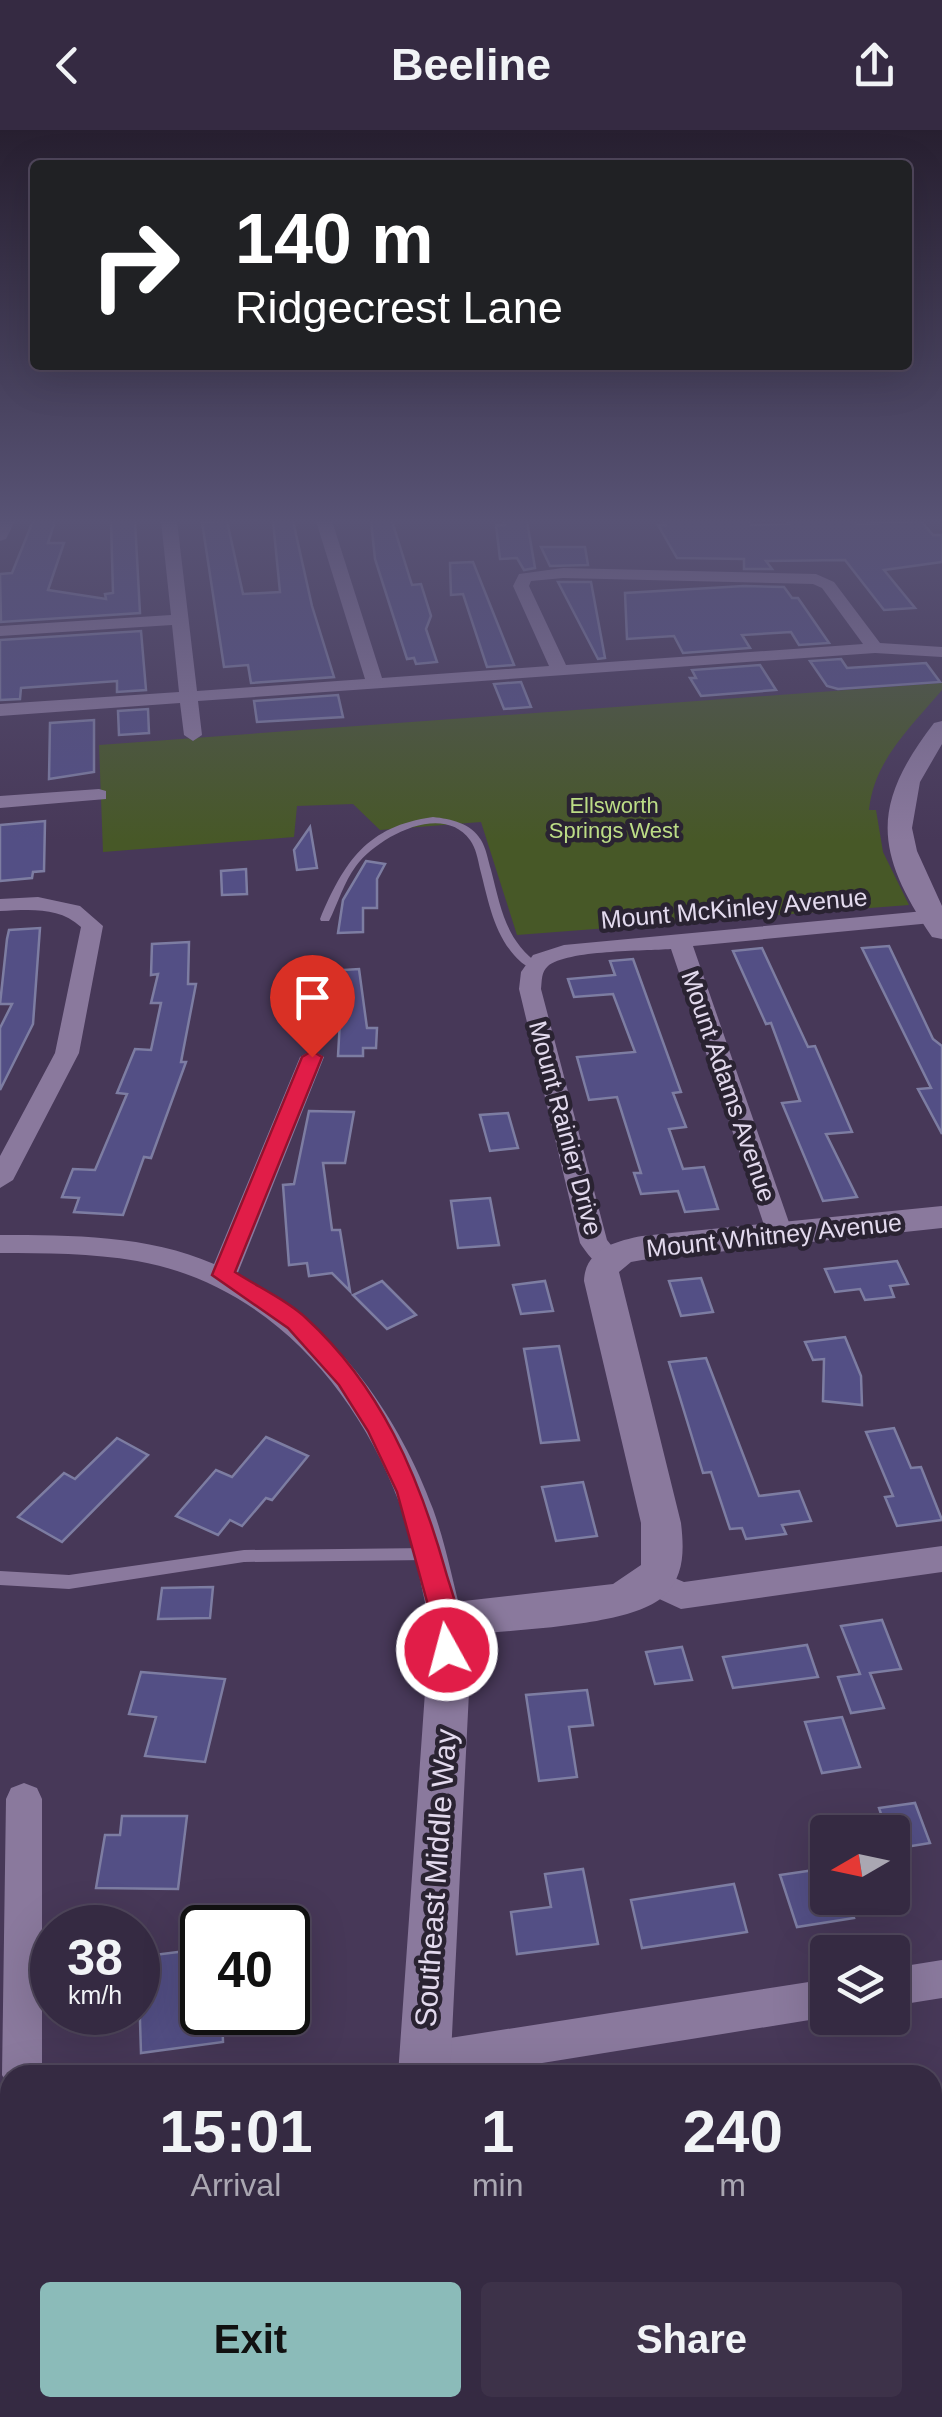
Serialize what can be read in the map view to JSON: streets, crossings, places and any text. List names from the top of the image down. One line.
{"streets":{"street":["Mount McKinley Avenue","Mount Adams Avenue","Mount Rainier Drive","Mount Whitney Avenue","Southeast Middle Way"]},"crossings":[["Mount McKinley Avenue","Mount Adams Avenue"],["Mount McKinley Avenue","Mount Rainier Drive"],["Mount Adams Avenue","Mount Whitney Avenue"],["Mount Rainier Drive","Mount Whitney Avenue"]],"parks":["Ellsworth Springs West"],"north":"left","page":{"header":"Beeline","turn":["140 m","Ridgecrest Lane"],"speed":"38 km/h","limit":"40","eta":["15:01","Arrival","1","min","240","m"],"buttons":["Exit","Share"]}}
